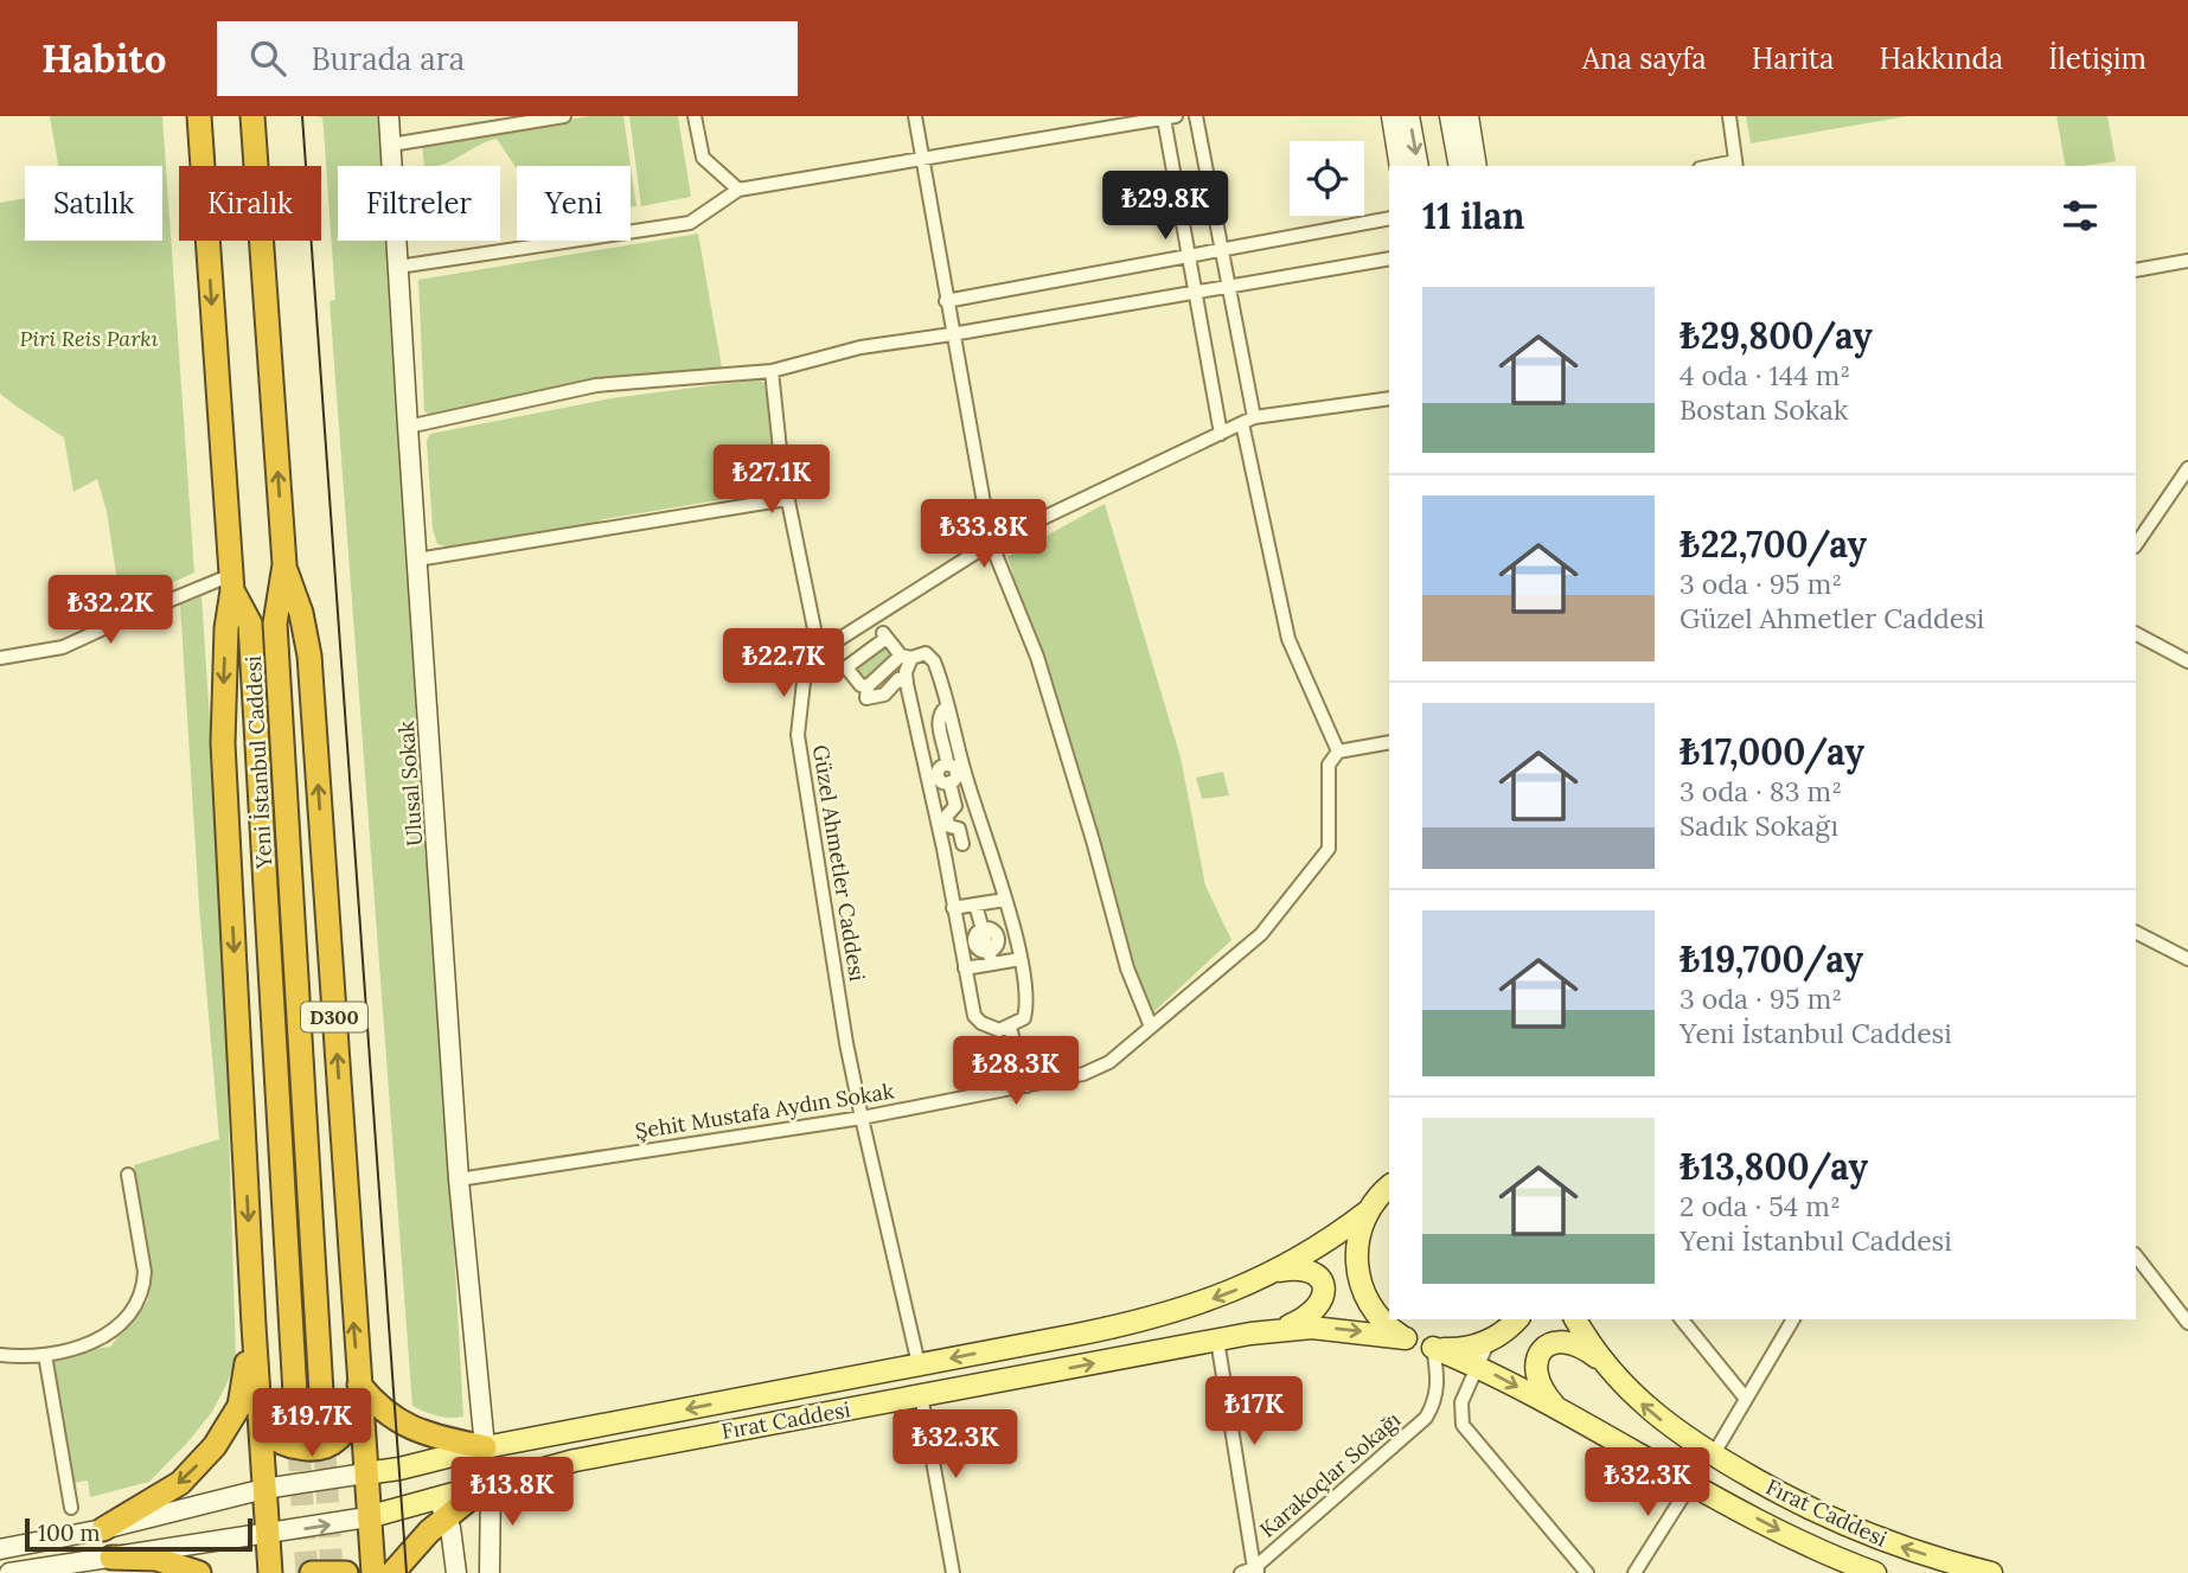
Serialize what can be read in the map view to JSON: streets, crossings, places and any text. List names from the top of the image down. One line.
{"streets":{"highway":["Yeni İstanbul Caddesi","D300"],"main road":["Fırat Caddesi"],"street":["Ulusal Sokak","Güzel Ahmetler Caddesi","Şehit Mustafa Aydın Sokak","Karakoçlar Sokağı"]},"crossings":[["Yeni İstanbul Caddesi","D300"],["Ulusal Sokak","Şehit Mustafa Aydın Sokak"],["Ulusal Sokak","Fırat Caddesi"],["Güzel Ahmetler Caddesi","Şehit Mustafa Aydın Sokak"],["Güzel Ahmetler Caddesi","Fırat Caddesi"],["D300","Fırat Caddesi"],["Fırat Caddesi","Karakoçlar Sokağı"]],"parks":["Piri Reis Parkı"],"scale_bar":"100 m","page":{"header":"Habito","search":"Burada ara","nav":["Ana sayfa","Harita","Hakkında","İletişim"],"chip":["Satılık","Kiralık","Filtreler","Yeni"],"heading":"11 ilan","price":["₺29.8K","₺27.1K","₺33.8K","₺32.2K","₺22.7K","₺28.3K","₺17K","₺19.7K","₺32.3K","₺32.3K","₺13.8K"],"list":[{"name":"₺29,800/ay","note":"4 oda · 144 m² · Bostan Sokak"},{"name":"₺22,700/ay","note":"3 oda · 95 m² · Güzel Ahmetler Caddesi"},{"name":"₺17,000/ay","note":"3 oda · 83 m² · Sadık Sokağı"},{"name":"₺19,700/ay","note":"3 oda · 95 m² · Yeni İstanbul Caddesi"},{"name":"₺13,800/ay","note":"2 oda · 54 m² · Yeni İstanbul Caddesi"}],"scale":"100 m"}}
